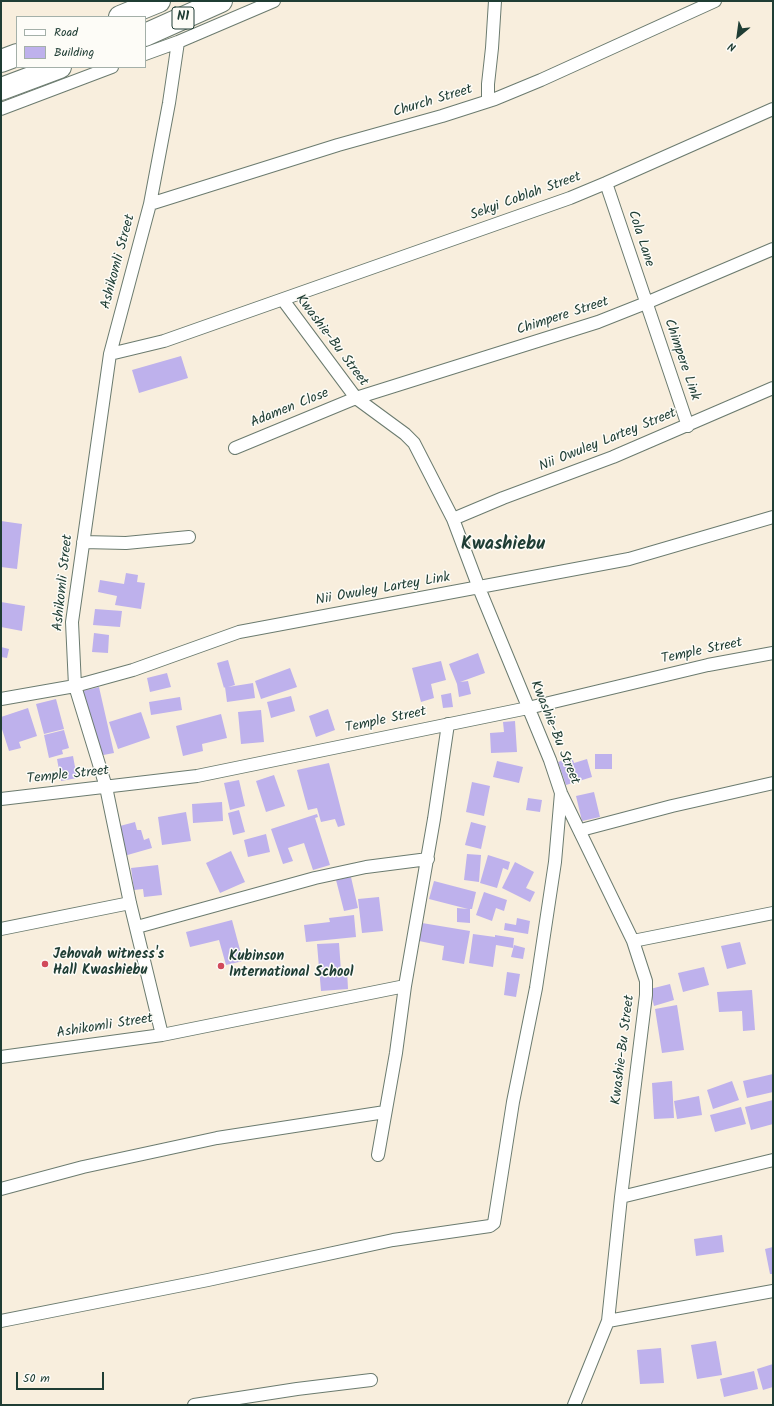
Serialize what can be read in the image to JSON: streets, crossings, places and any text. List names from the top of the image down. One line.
{"streets":{"highway":["N1"],"street":["Church Street","Sekyi Coblah Street","Cola Lane","Ashikomli Street","Chimpere Street","Kwashie-Bu Street","Chimpere Link","Adamen Close","Nii Owuley Lartey Street","Nii Owuley Lartey Link","Temple Street"]},"crossings":[["Church Street","Ashikomli Street"],["Sekyi Coblah Street","Cola Lane"],["Sekyi Coblah Street","Kwashie-Bu Street"],["Cola Lane","Chimpere Street"],["Cola Lane","Chimpere Link"],["Ashikomli Street","Kwashie-Bu Street"],["Ashikomli Street","Nii Owuley Lartey Link"],["Ashikomli Street","Temple Street"],["Chimpere Street","Kwashie-Bu Street"],["Chimpere Street","Chimpere Link"],["Chimpere Street","Adamen Close"],["Kwashie-Bu Street","Adamen Close"],["Kwashie-Bu Street","Nii Owuley Lartey Street"],["Kwashie-Bu Street","Nii Owuley Lartey Link"],["Kwashie-Bu Street","Temple Street"],["Chimpere Link","Nii Owuley Lartey Street"]],"districts":["Kwashiebu"],"places":["Jehovah witness's Hall Kwashiebu","Kubinson International School"],"legend":["Road","Building"],"scale_bar":"50 m","north":"bottom left"}
